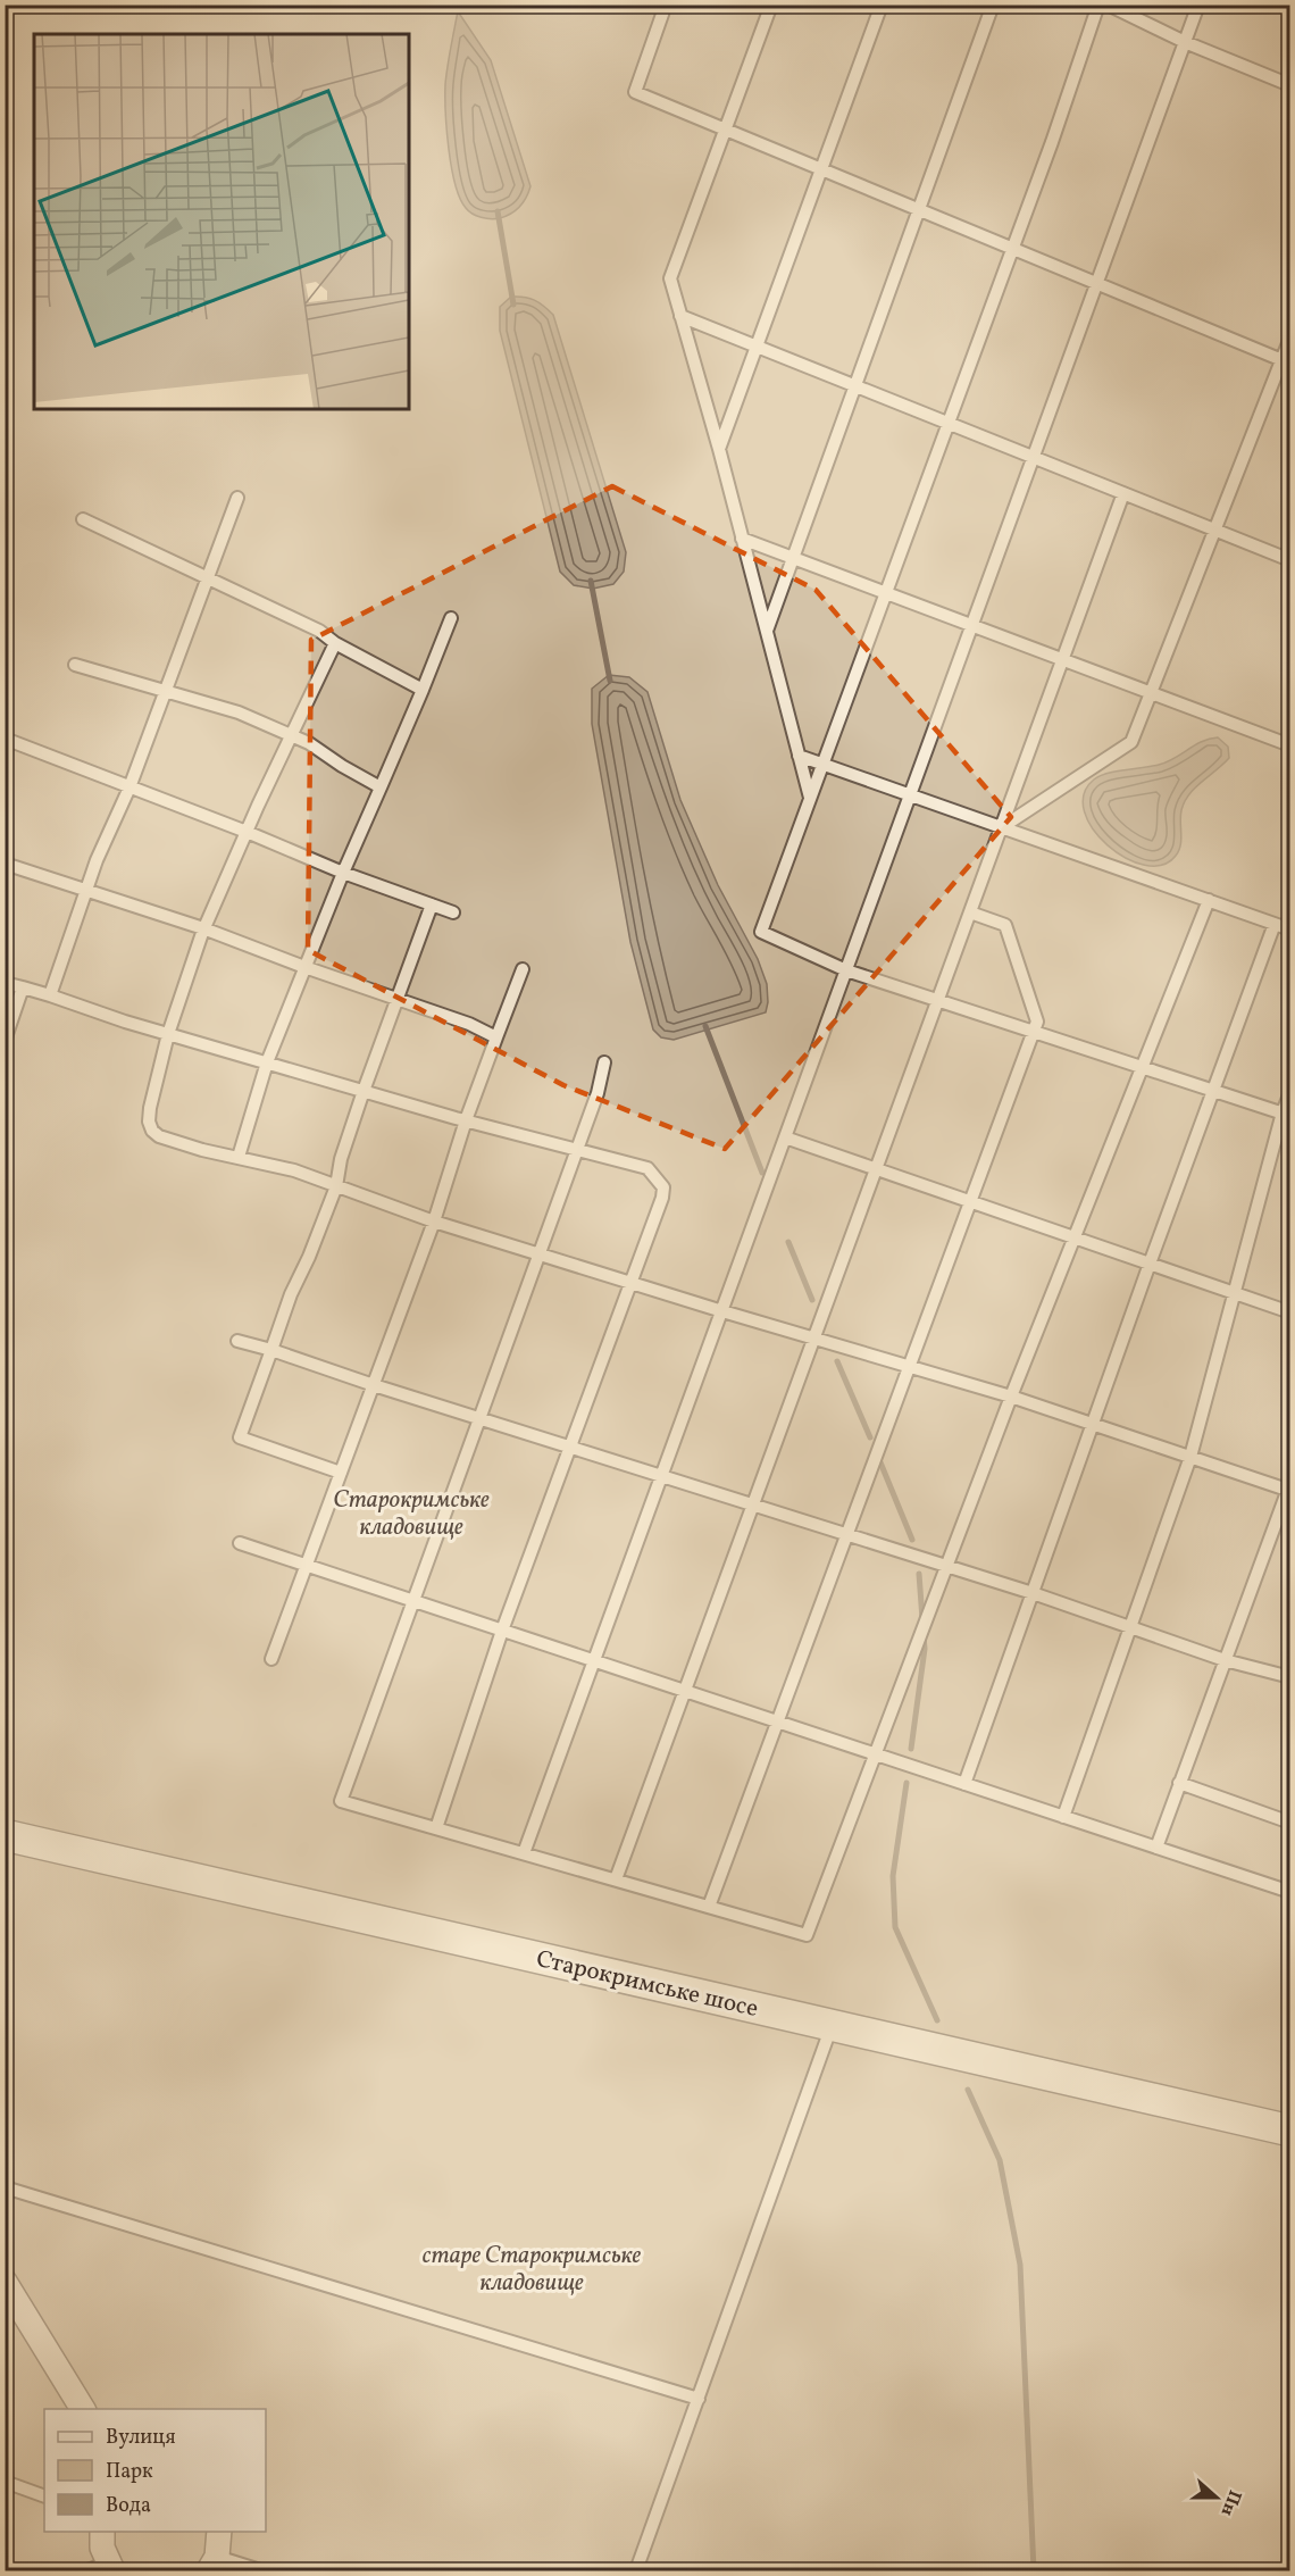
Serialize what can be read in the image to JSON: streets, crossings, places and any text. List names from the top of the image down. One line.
{"streets":{"street":["Старокримське шосе"]},"parks":["Старокримське кладовище","старе Старокримське кладовище"],"legend":["Вулиця","Парк","Вода"],"north":"right"}
